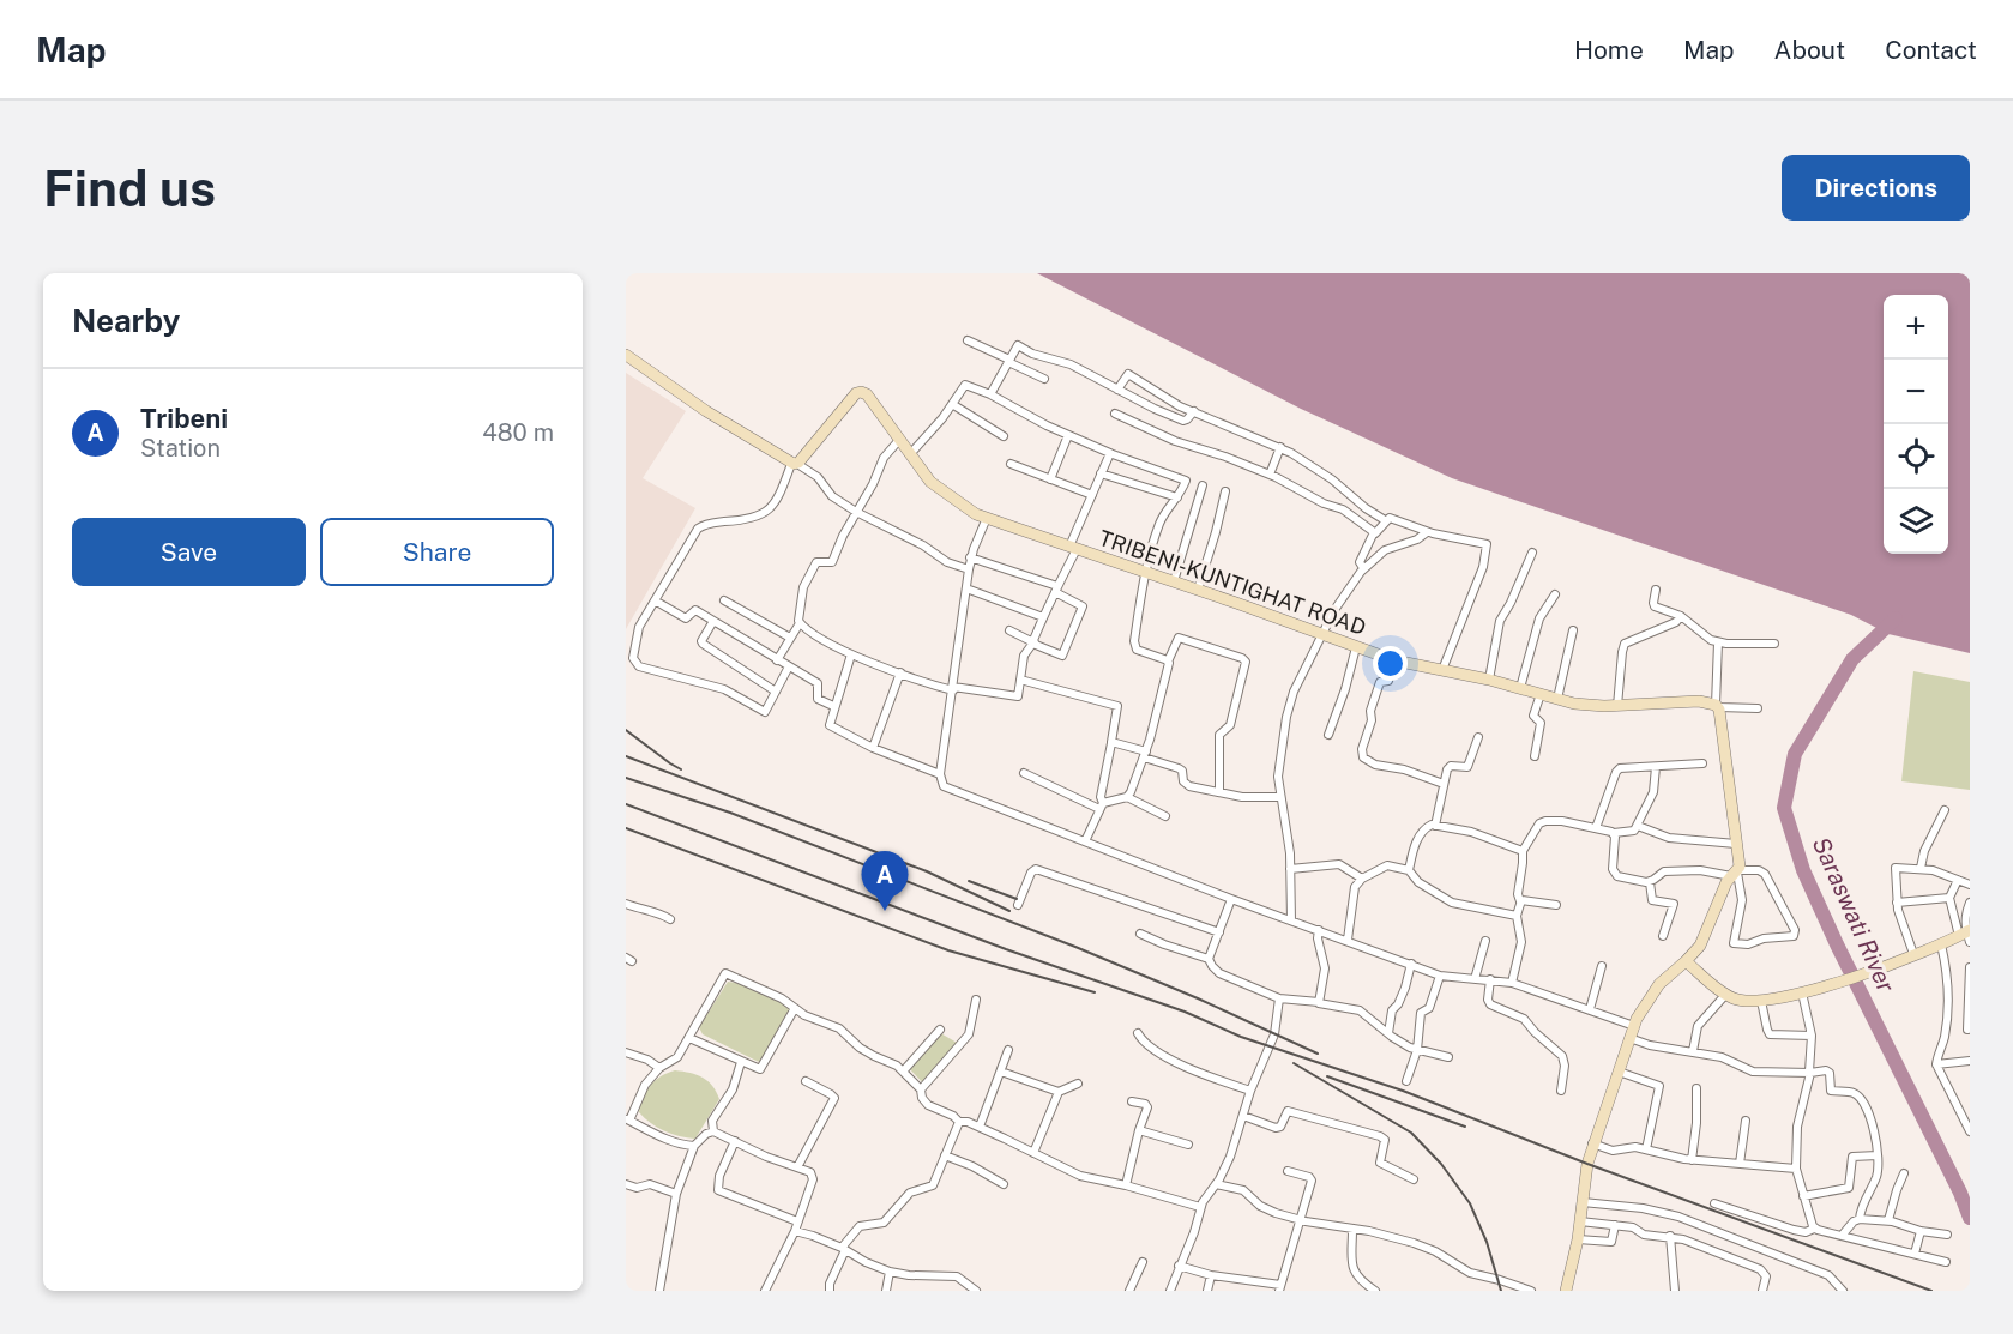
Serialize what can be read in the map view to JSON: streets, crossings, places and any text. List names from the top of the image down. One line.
{"streets":{"main road":["TRIBENI-KUNTIGHAT ROAD"]},"water":["Saraswati River"],"page":{"header":"Map","nav":["Home","Map","About","Contact"],"buttons":["Directions",["Save","Share"]],"title":"Find us","heading":"Nearby","map_buttons":["+","−"],"list":[{"mark":"A","name":"Tribeni","note":"Station","value":"480 m"}],"pins":"A"}}
